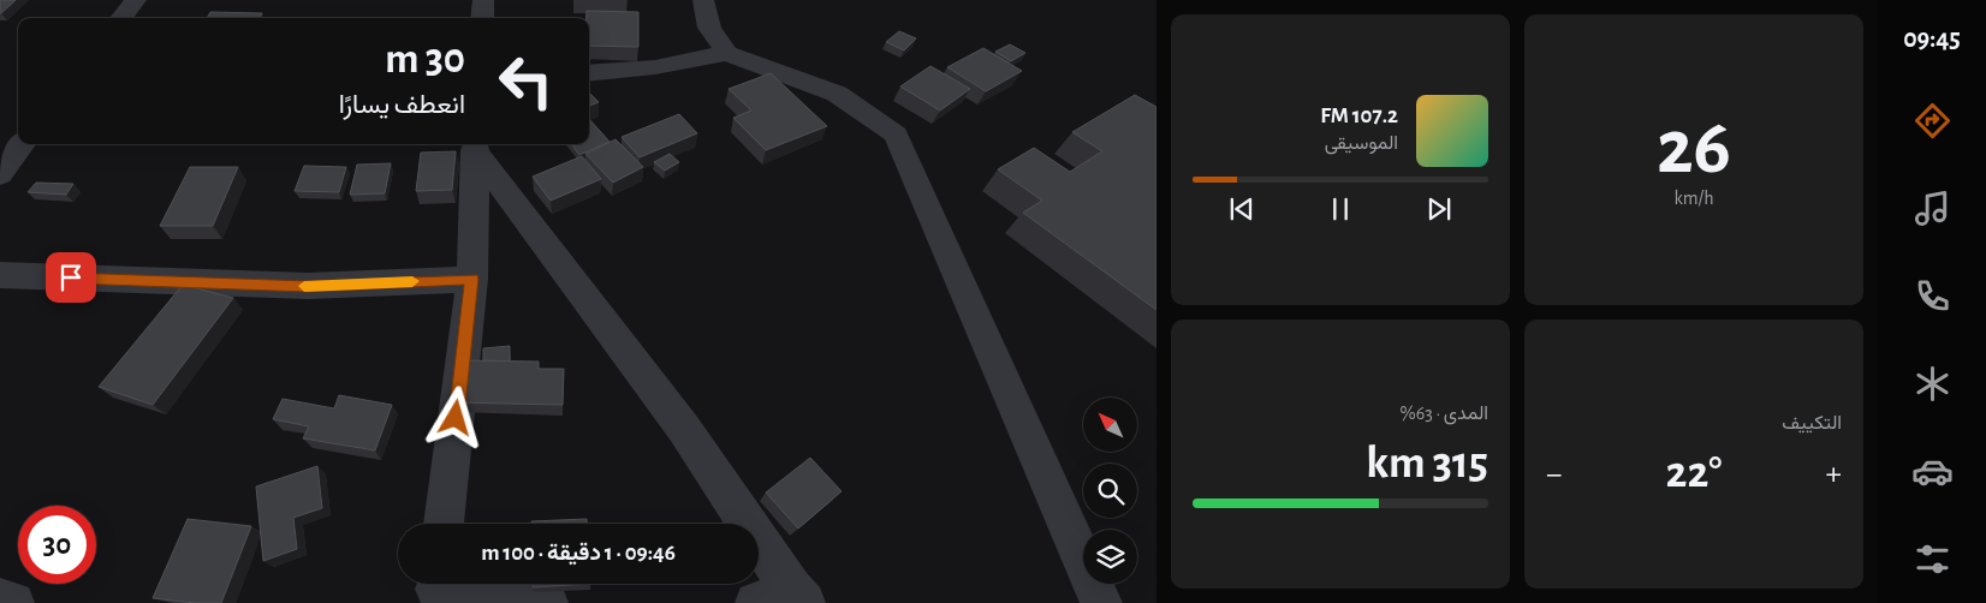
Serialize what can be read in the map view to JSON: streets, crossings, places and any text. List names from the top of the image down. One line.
{"north":"top left","page":{"tabs":"09:45","tile":[["26","km/h"],"التكييف",["المدى · 63%","315 km"]],"turn":["30 m","انعطف يسارًا"],"song":["107.2 FM","الموسيقى"],"heat":["−","22°","+"],"limit":"30","trip":"09:46 · 1 دقيقة · 100 m"}}
